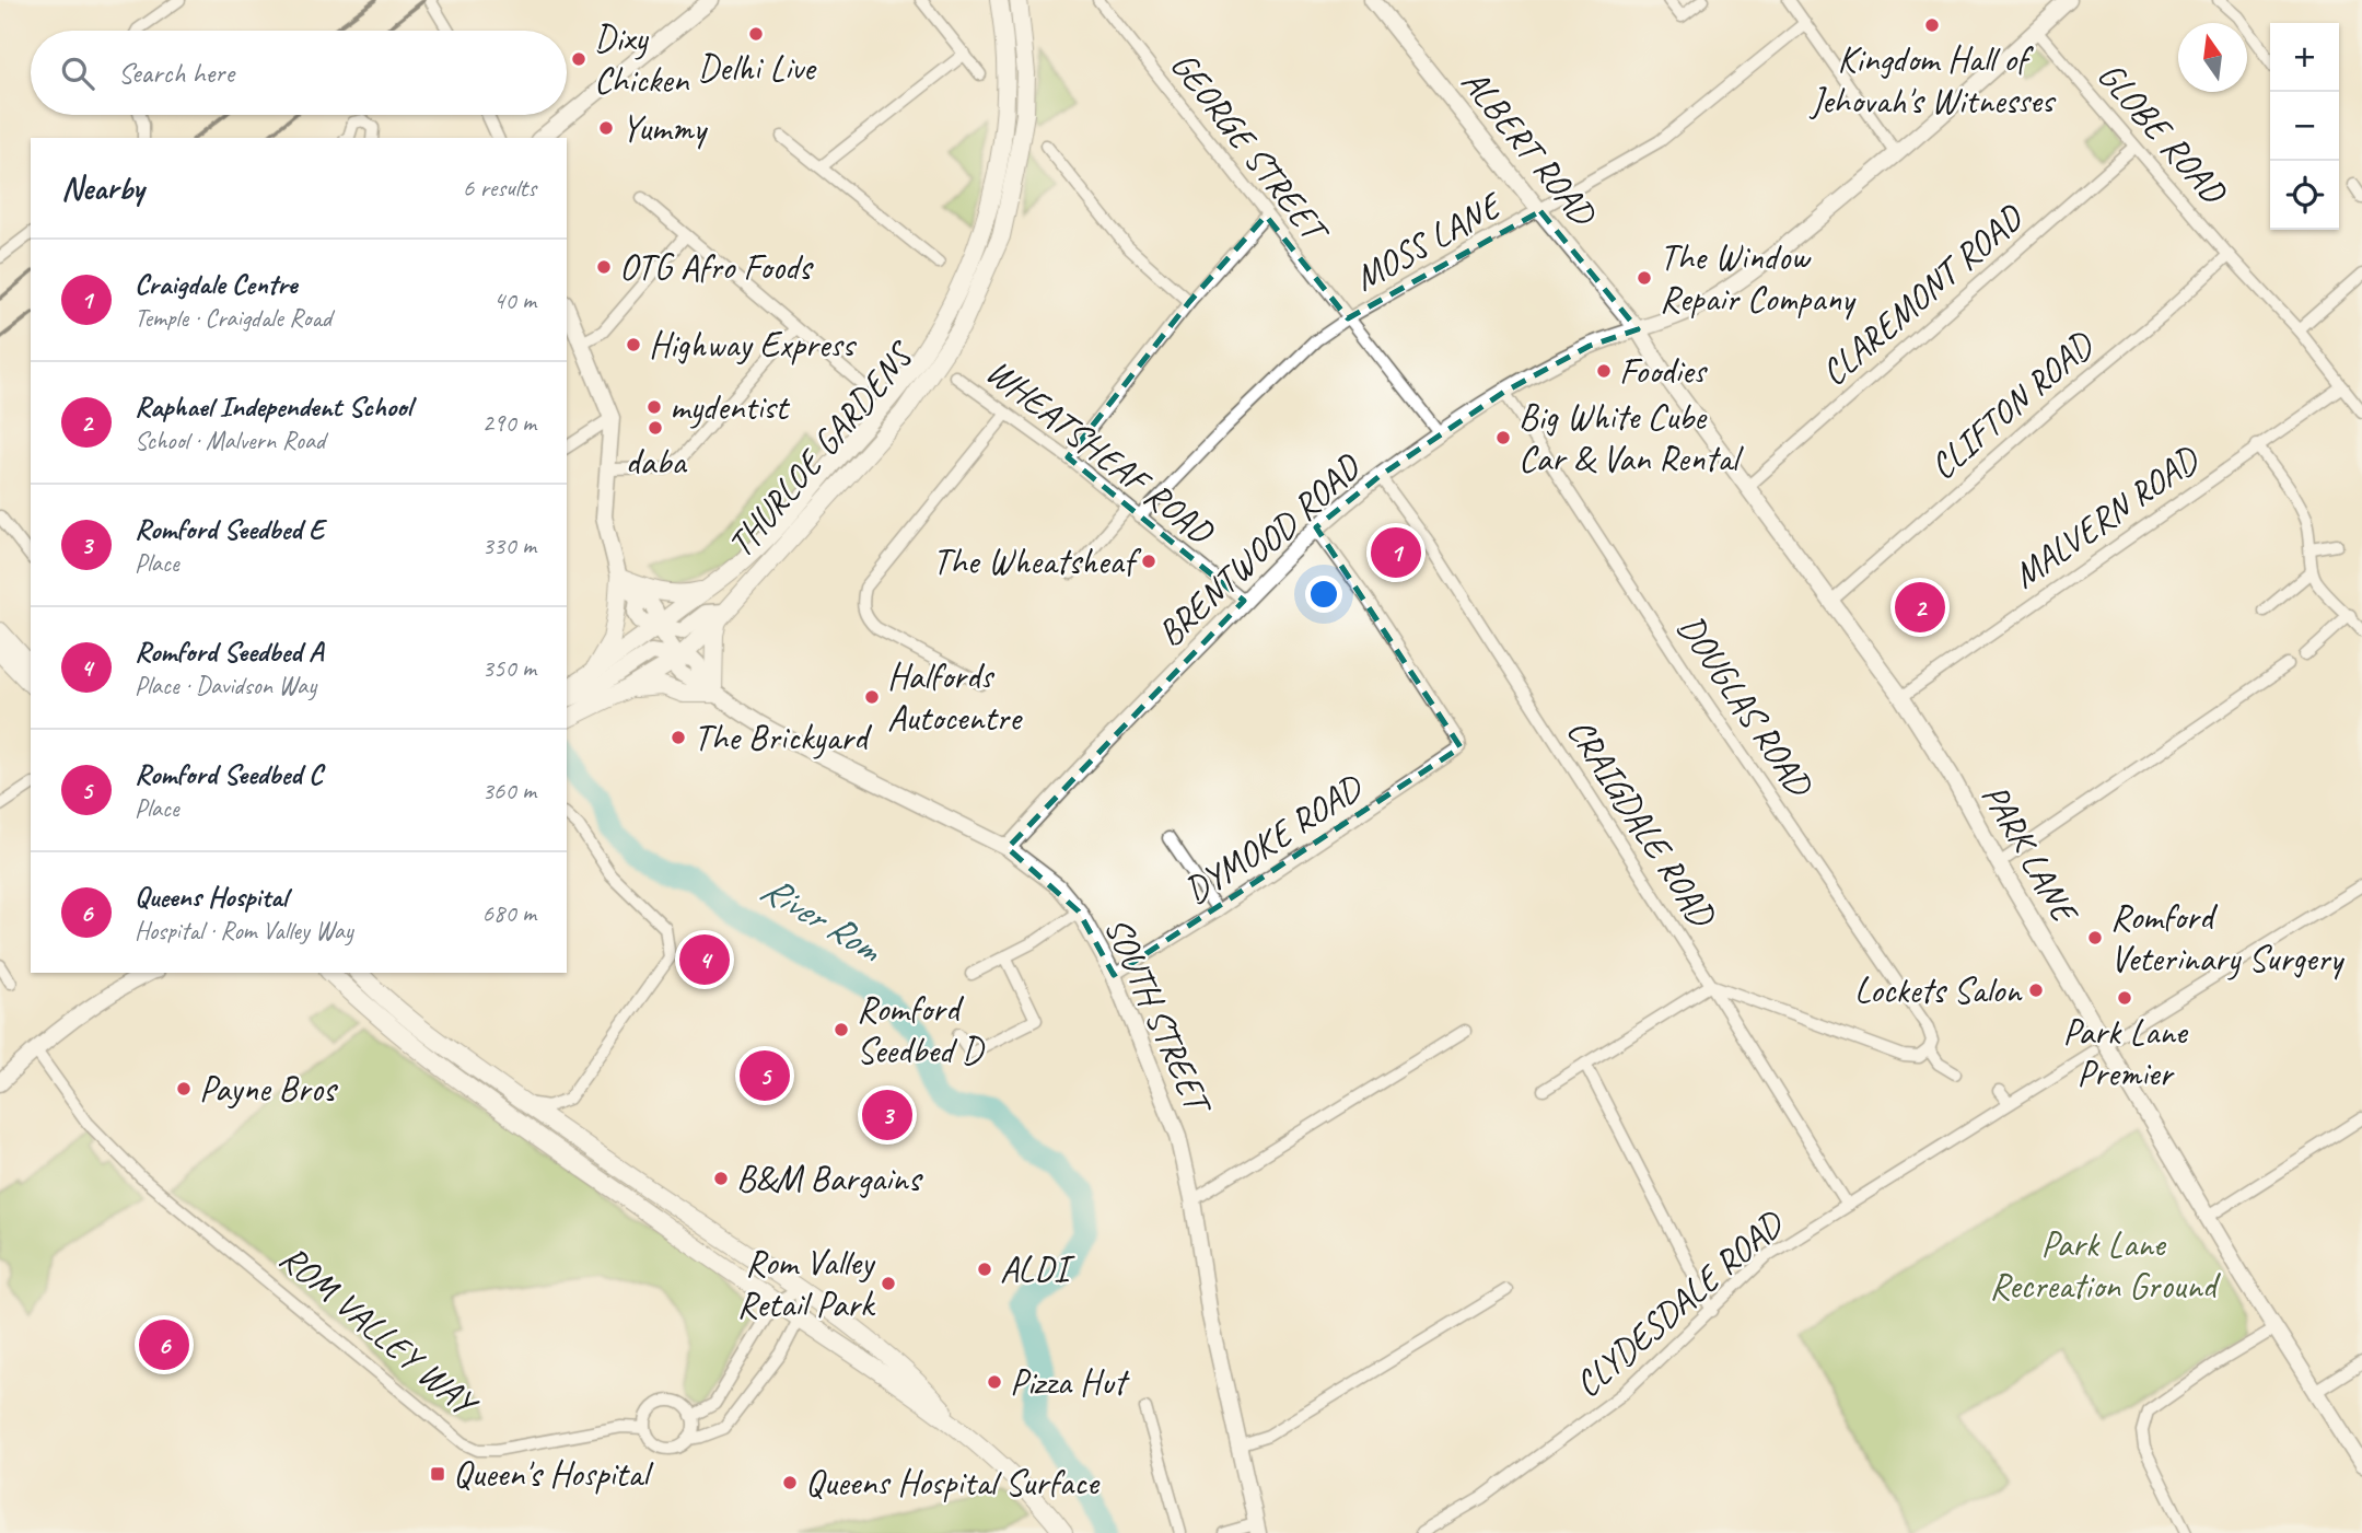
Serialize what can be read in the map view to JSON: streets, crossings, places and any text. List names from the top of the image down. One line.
{"streets":{"main road":["THURLOE GARDENS"],"street":["GLOBE ROAD","GEORGE STREET","ALBERT ROAD","MOSS LANE","CLAREMONT ROAD","CLIFTON ROAD","WHEATSHEAF ROAD","MALVERN ROAD","BRENTWOOD ROAD","DOUGLAS ROAD","CRAIGDALE ROAD","DYMOKE ROAD","PARK LANE","SOUTH STREET","CLYDESDALE ROAD","ROM VALLEY WAY"]},"crossings":[["GLOBE ROAD","CLAREMONT ROAD"],["GLOBE ROAD","CLIFTON ROAD"],["GLOBE ROAD","MALVERN ROAD"],["GLOBE ROAD","BRENTWOOD ROAD"],["GEORGE STREET","MOSS LANE"],["GEORGE STREET","BRENTWOOD ROAD"],["ALBERT ROAD","MOSS LANE"],["ALBERT ROAD","BRENTWOOD ROAD"],["ALBERT ROAD","PARK LANE"],["MOSS LANE","WHEATSHEAF ROAD"],["CLAREMONT ROAD","PARK LANE"],["CLIFTON ROAD","PARK LANE"],["THURLOE GARDENS","SOUTH STREET"],["WHEATSHEAF ROAD","BRENTWOOD ROAD"],["MALVERN ROAD","PARK LANE"],["BRENTWOOD ROAD","DOUGLAS ROAD"],["BRENTWOOD ROAD","CRAIGDALE ROAD"],["BRENTWOOD ROAD","DYMOKE ROAD"],["BRENTWOOD ROAD","PARK LANE"],["BRENTWOOD ROAD","SOUTH STREET"],["CRAIGDALE ROAD","CLYDESDALE ROAD"],["DYMOKE ROAD","SOUTH STREET"],["PARK LANE","CLYDESDALE ROAD"]],"water":["River Rom"],"parks":["Park Lane Recreation Ground"],"places":{"other":["Kingdom Hall of Jehovah's Witnesses","Delhi Live","Dixy Chicken","Yummy","OTG Afro Foods","The Window Repair Company","Highway Express","Foodies","mydentist","daba","Big White Cube Car & Van Rental","The Wheatsheaf","Halfords Autocentre","The Brickyard","Romford Veterinary Surgery","Lockets Salon","Park Lane Premier","Romford Seedbed D","Payne Bros","B&M Bargains","ALDI","Rom Valley Retail Park","Pizza Hut","Queens Hospital Surface"],"transit":["Queen's Hospital"]},"north":"top","page":{"map_buttons":["+","−"],"search":"Search here","heading":["Nearby","6 results"],"list":[{"mark":"1","name":"Craigdale Centre","note":"Temple · Craigdale Road","value":"40 m"},{"mark":"2","name":"Raphael Independent School","note":"School · Malvern Road","value":"290 m"},{"mark":"3","name":"Romford Seedbed E","note":"Place","value":"330 m"},{"mark":"4","name":"Romford Seedbed A","note":"Place · Davidson Way","value":"350 m"},{"mark":"5","name":"Romford Seedbed C","note":"Place","value":"360 m"},{"mark":"6","name":"Queens Hospital","note":"Hospital · Rom Valley Way","value":"680 m"}],"pins":["1","2","4","5","3","6"]}}
